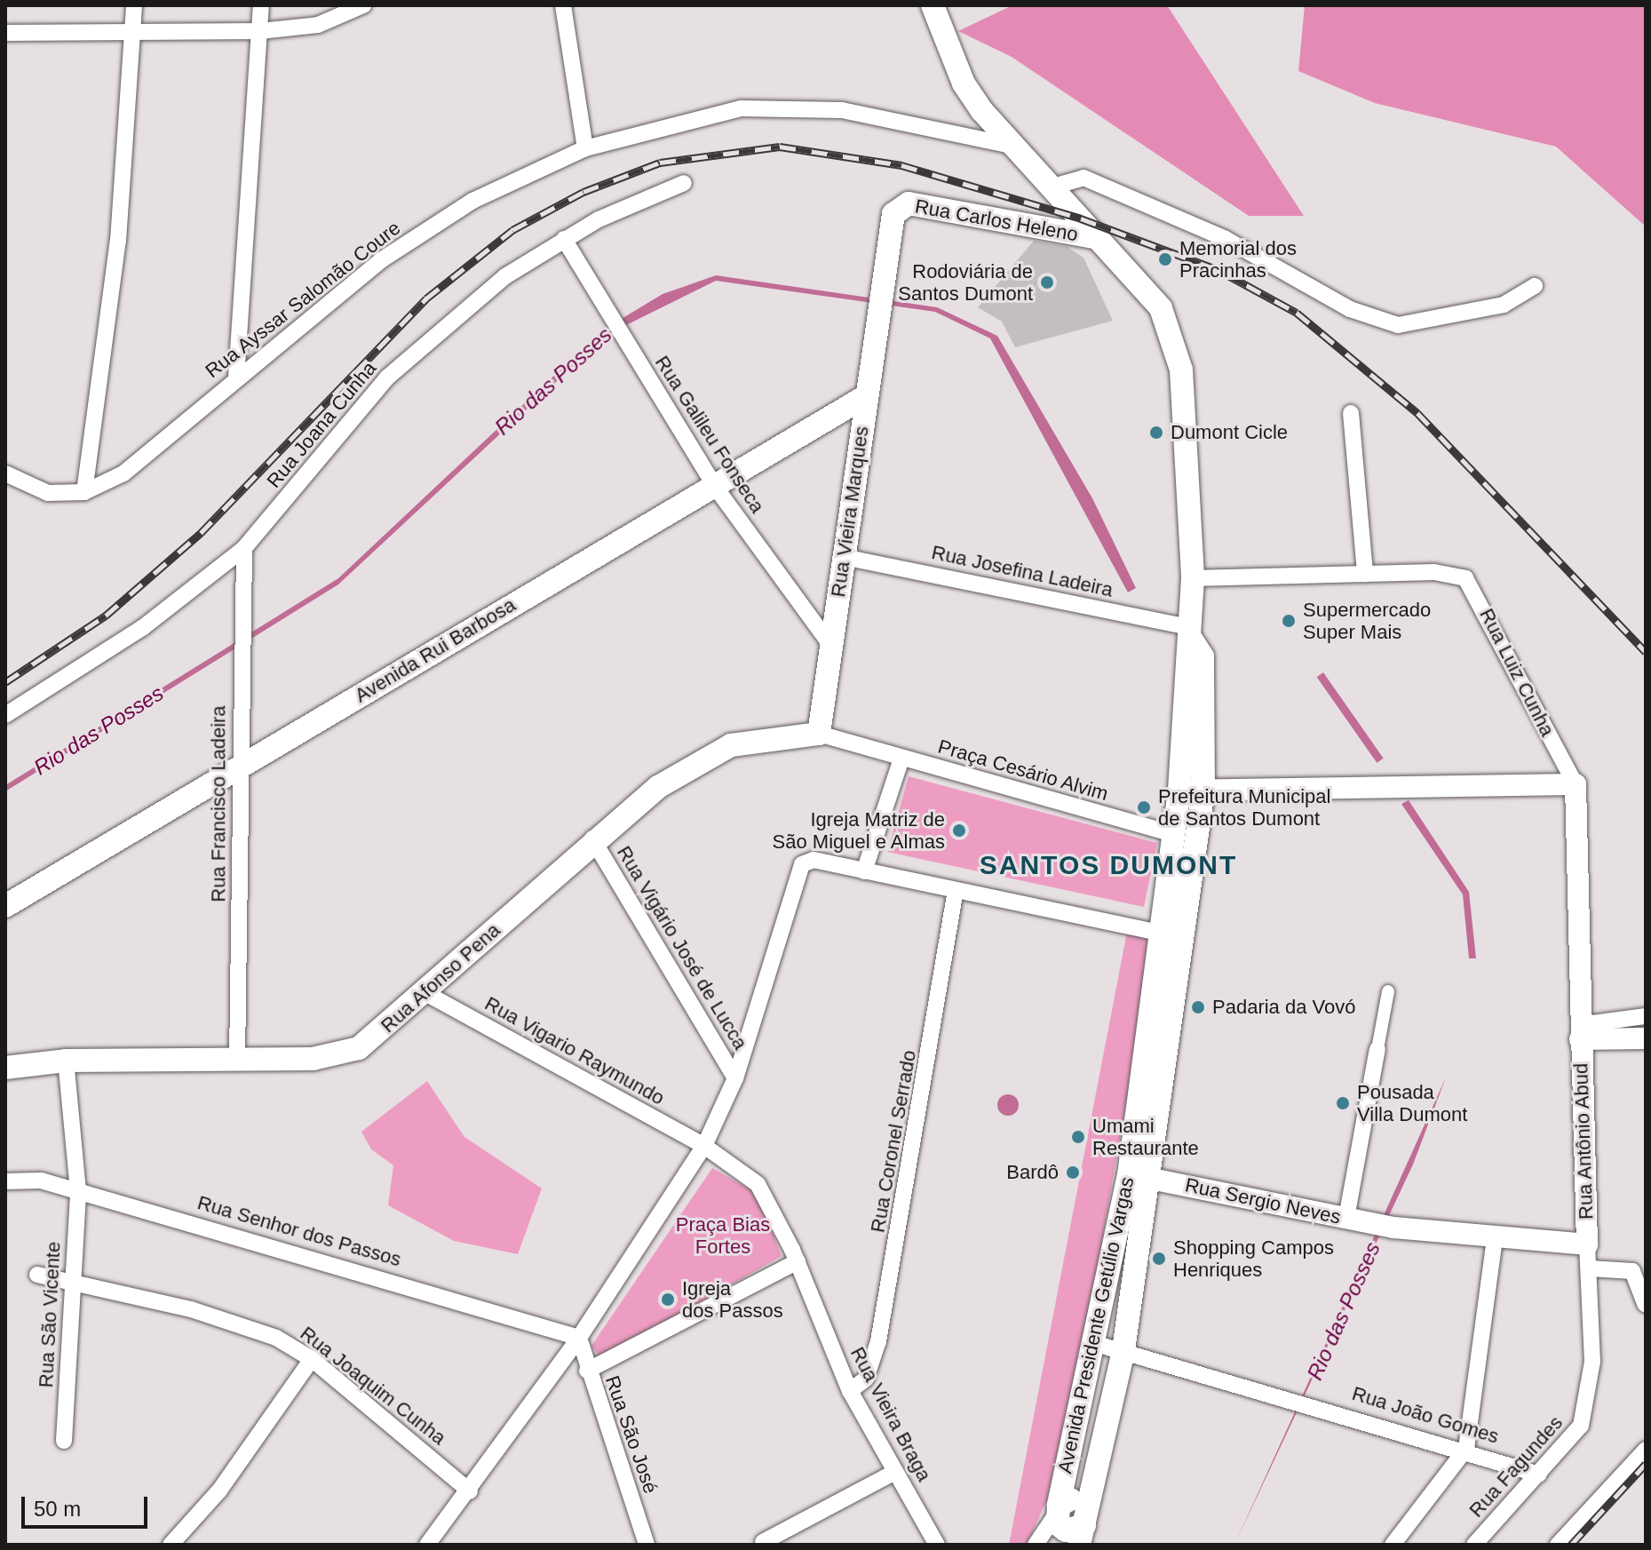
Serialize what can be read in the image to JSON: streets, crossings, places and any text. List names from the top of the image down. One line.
{"streets":{"main road":["Rua Carlos Heleno","Rua Vieira Marques","Avenida Rui Barbosa","Rua Afonso Pena","Avenida Presidente Getúlio Vargas"],"street":["Rua Ayssar Salomão Coure","Rua Joana Cunha","Rua Galileu Fonseca","Rua Josefina Ladeira","Rua Luiz Cunha","Praça Cesário Alvim","Rua Francisco Ladeira","Rua Vigário José de Lucca","Rua Vigario Raymundo","Rua Coronel Serrado","Rua Antônio Abud","Rua Sergio Neves","Rua Senhor dos Passos","Rua São Vicente","Rua Joaquim Cunha","Rua Vieira Braga","Rua João Gomes","Rua São José","Rua Fagundes"]},"crossings":[["Rua Carlos Heleno","Rua Vieira Marques"],["Rua Carlos Heleno","Avenida Presidente Getúlio Vargas"],["Rua Ayssar Salomão Coure","Avenida Presidente Getúlio Vargas"],["Rua Joana Cunha","Rua Galileu Fonseca"],["Rua Joana Cunha","Rua Francisco Ladeira"],["Rua Galileu Fonseca","Rua Vieira Marques"],["Rua Galileu Fonseca","Avenida Rui Barbosa"],["Rua Vieira Marques","Rua Josefina Ladeira"],["Rua Vieira Marques","Avenida Rui Barbosa"],["Rua Vieira Marques","Praça Cesário Alvim"],["Rua Vieira Marques","Rua Afonso Pena"],["Rua Josefina Ladeira","Avenida Presidente Getúlio Vargas"],["Avenida Rui Barbosa","Rua Francisco Ladeira"],["Rua Luiz Cunha","Rua Antônio Abud"],["Rua Luiz Cunha","Avenida Presidente Getúlio Vargas"],["Praça Cesário Alvim","Rua Afonso Pena"],["Praça Cesário Alvim","Avenida Presidente Getúlio Vargas"],["Rua Francisco Ladeira","Rua Afonso Pena"],["Rua Vigário José de Lucca","Rua Afonso Pena"],["Rua Afonso Pena","Rua Vigario Raymundo"],["Rua Afonso Pena","Rua São Vicente"],["Rua Coronel Serrado","Rua Vieira Braga"],["Rua Antônio Abud","Rua Sergio Neves"],["Rua Antônio Abud","Rua Fagundes"],["Rua Sergio Neves","Avenida Presidente Getúlio Vargas"],["Rua Sergio Neves","Rua Fagundes"],["Rua Senhor dos Passos","Rua São Vicente"],["Rua Senhor dos Passos","Rua São José"],["Rua São Vicente","Rua Joaquim Cunha"],["Avenida Presidente Getúlio Vargas","Rua João Gomes"],["Rua João Gomes","Rua Fagundes"]],"districts":["SANTOS DUMONT"],"water":["Rio das Posses"],"parks":["Praça Bias Fortes"],"places":["Memorial dos Pracinhas","Rodoviária de Santos Dumont","Dumont Cicle","Supermercado Super Mais","Prefeitura Municipal de Santos Dumont","Igreja Matriz de São Miguel e Almas","Padaria da Vovó","Pousada Villa Dumont","Umami Restaurante","Bardô","Shopping Campos Henriques","Igreja dos Passos"],"scale_bar":"50 m"}
